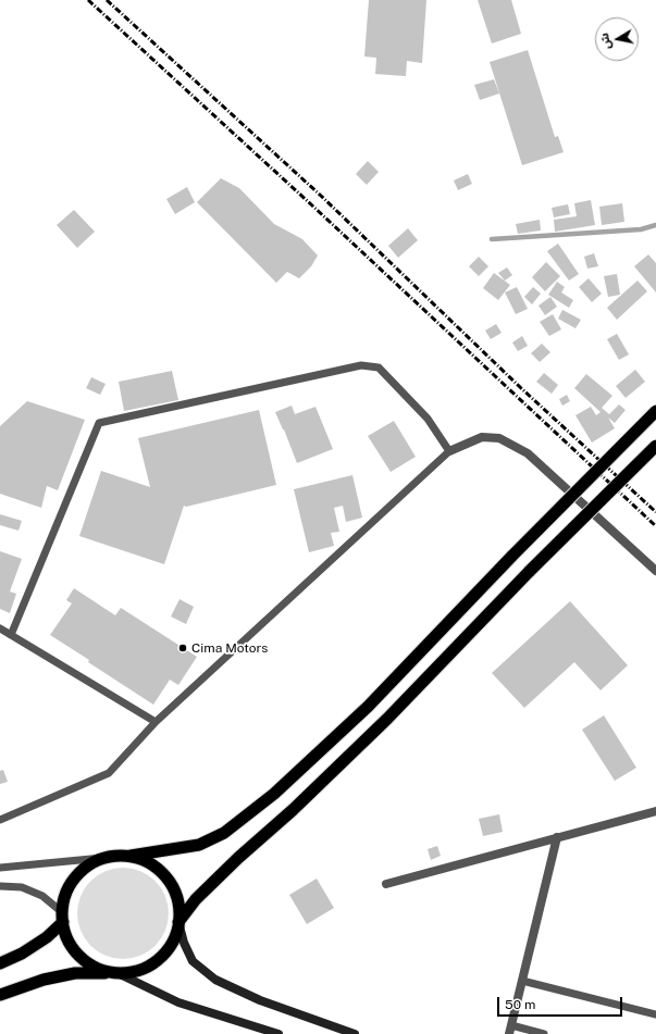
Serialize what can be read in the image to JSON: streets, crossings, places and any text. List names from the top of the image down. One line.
{"places":["Cima Motors"],"scale_bar":"50 m","north":"left"}
